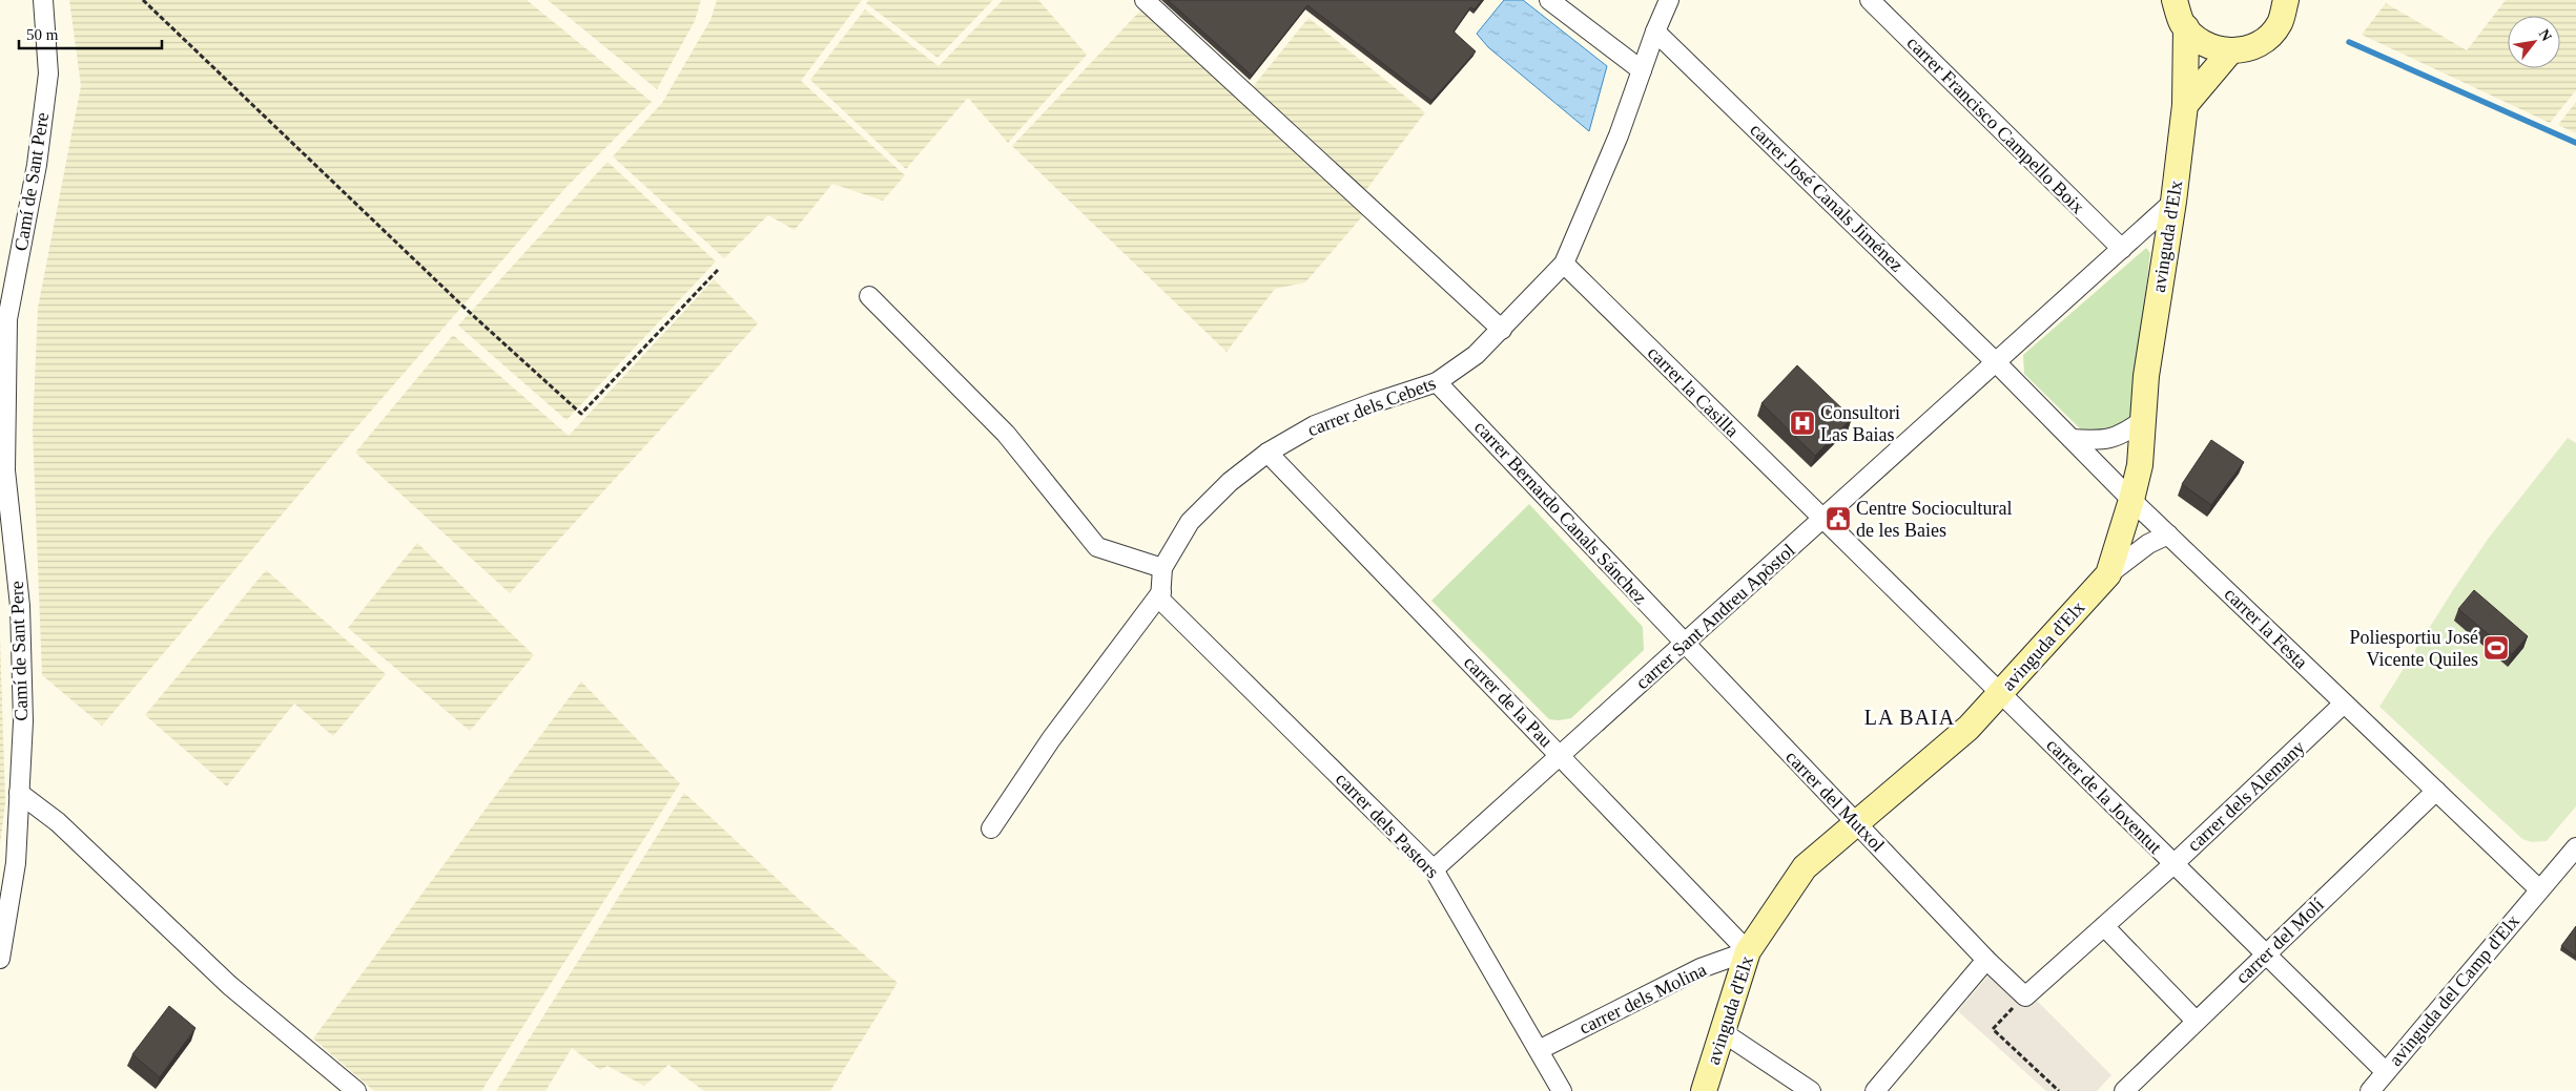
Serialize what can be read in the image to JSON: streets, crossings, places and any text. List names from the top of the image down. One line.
{"streets":{"main road":["avinguda d'Elx"],"street":["carrer Francisco Campello Boix","Camí de Sant Pere","carrer José Canals Jiménez","carrer la Casilla","carrer dels Cebets","carrer Bernardo Canals Sánchez","carrer Sant Andreu Apòstol","carrer la Festa","carrer de la Pau","carrer de la Joventut","carrer dels Alemany","carrer del Mutxol","carrer dels Pastors","carrer del Molí","avinguda del Camp d'Elx","carrer dels Molina"]},"crossings":[["carrer Francisco Campello Boix","carrer Sant Andreu Apòstol"],["carrer José Canals Jiménez","carrer dels Cebets"],["carrer José Canals Jiménez","carrer Sant Andreu Apòstol"],["carrer José Canals Jiménez","carrer la Festa"],["avinguda d'Elx","carrer Sant Andreu Apòstol"],["avinguda d'Elx","carrer la Festa"],["avinguda d'Elx","carrer de la Pau"],["avinguda d'Elx","carrer de la Joventut"],["avinguda d'Elx","carrer del Mutxol"],["avinguda d'Elx","carrer dels Molina"],["carrer la Casilla","carrer dels Cebets"],["carrer la Casilla","carrer Sant Andreu Apòstol"],["carrer la Casilla","carrer de la Joventut"],["carrer dels Cebets","carrer Bernardo Canals Sánchez"],["carrer dels Cebets","carrer de la Pau"],["carrer dels Cebets","carrer dels Pastors"],["carrer Bernardo Canals Sánchez","carrer Sant Andreu Apòstol"],["carrer Bernardo Canals Sánchez","carrer del Mutxol"],["carrer Sant Andreu Apòstol","carrer la Festa"],["carrer Sant Andreu Apòstol","carrer de la Pau"],["carrer Sant Andreu Apòstol","carrer de la Joventut"],["carrer Sant Andreu Apòstol","carrer del Mutxol"],["carrer Sant Andreu Apòstol","carrer dels Pastors"],["carrer la Festa","carrer dels Alemany"],["carrer la Festa","carrer del Molí"],["carrer la Festa","avinguda del Camp d'Elx"],["carrer de la Pau","carrer dels Molina"],["carrer de la Joventut","carrer dels Alemany"],["carrer de la Joventut","carrer del Molí"],["carrer de la Joventut","avinguda del Camp d'Elx"],["carrer dels Alemany","carrer del Mutxol"],["carrer dels Pastors","carrer dels Molina"]],"districts":["LA BAIA"],"places":{"hospital":["Consultori Las Baias"],"public building":["Centre Sociocultural de les Baies"],"sports":["Poliesportiu José Vicente Quiles"]},"scale_bar":"50 m","north":"top right"}
